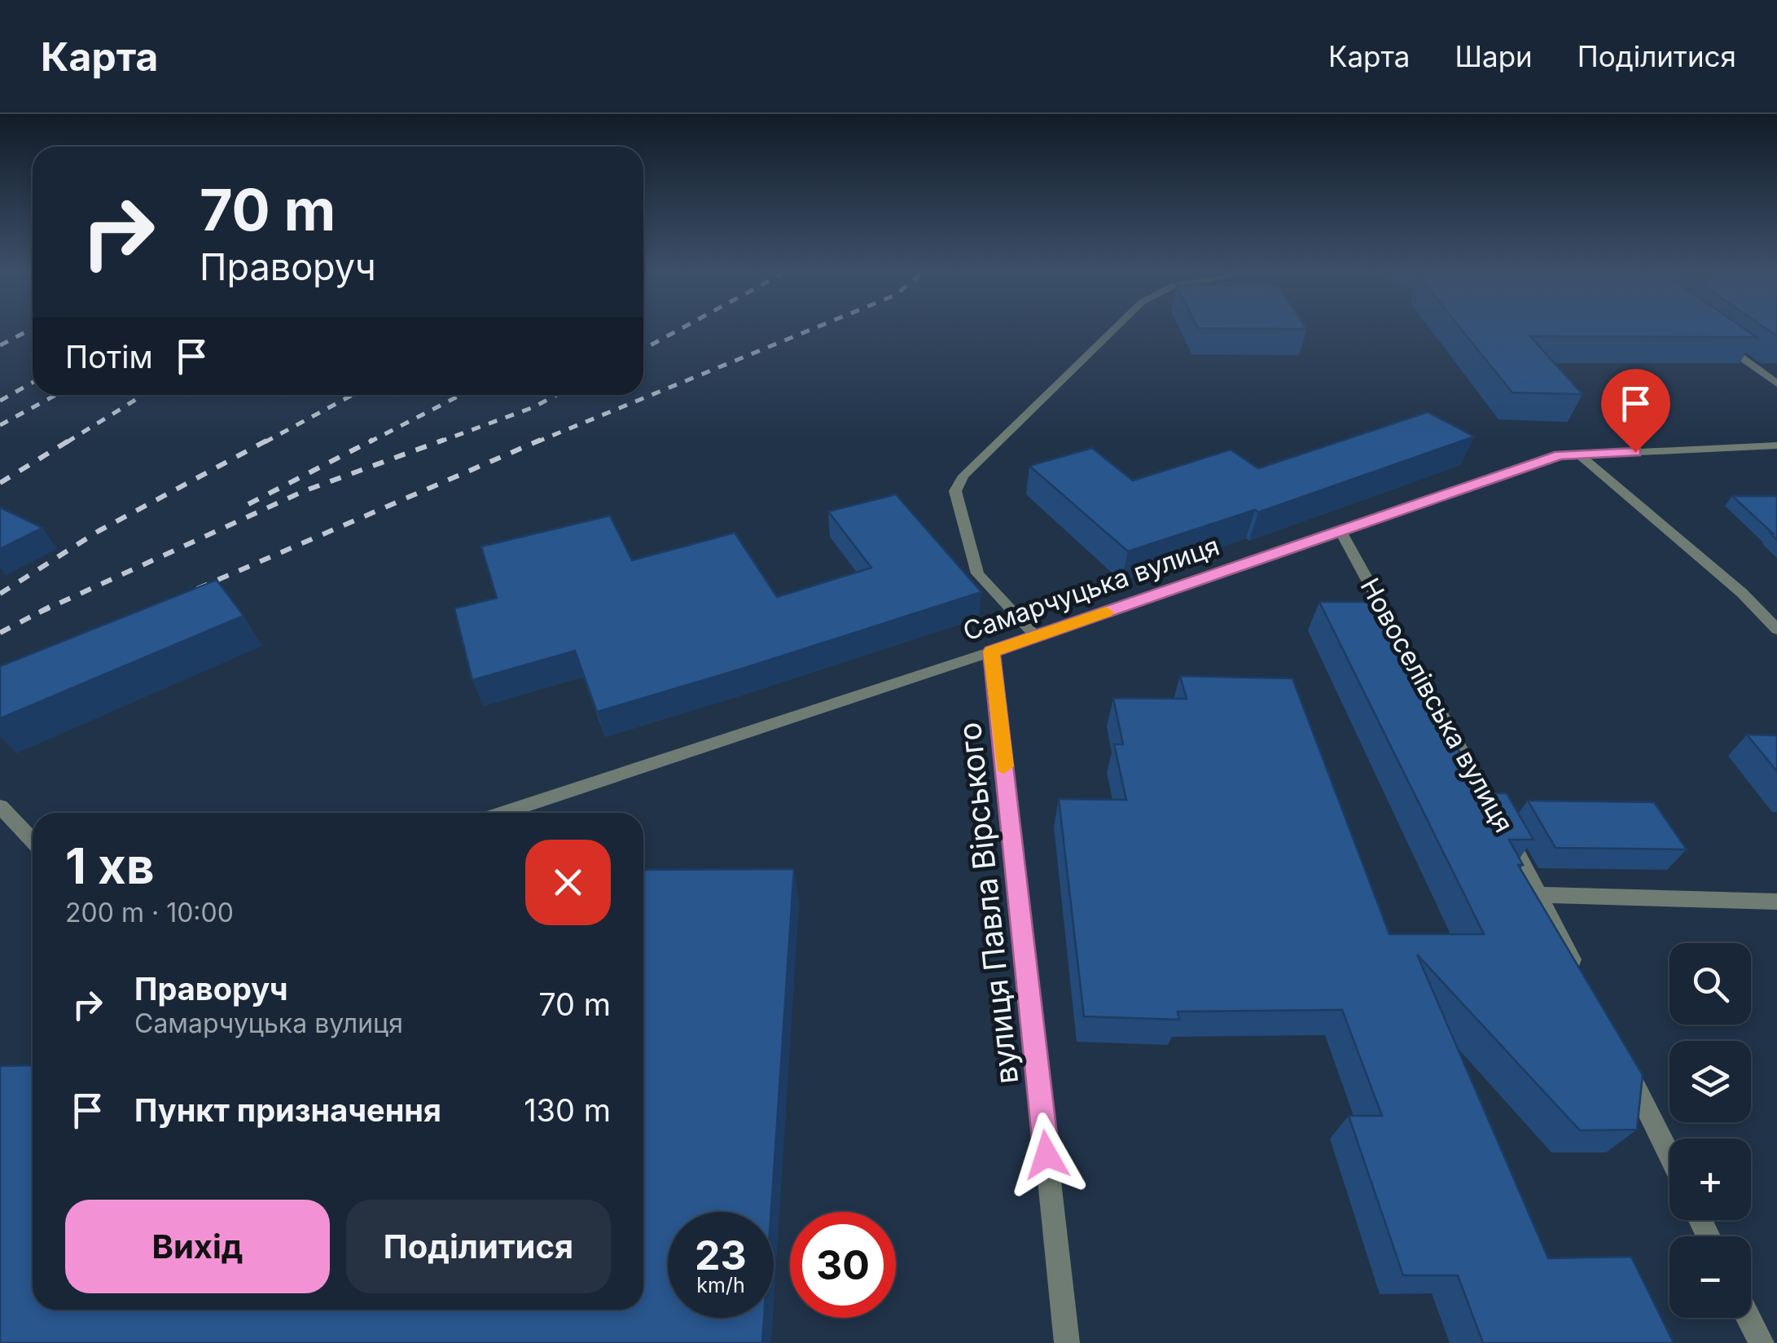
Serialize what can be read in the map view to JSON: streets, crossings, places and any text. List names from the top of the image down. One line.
{"streets":{"street":["Самарчуцька вулиця","Новоселівська вулиця","вулиця Павла Вірського"]},"crossings":[["Самарчуцька вулиця","Новоселівська вулиця"],["Самарчуцька вулиця","вулиця Павла Вірського"]],"page":{"header":"Карта","nav":["Карта","Шари","Поділитися"],"turn":["70 m","Праворуч"],"then":"Потім","heading":["1 хв","200 m · 10:00"],"map_buttons":["+","−"],"list":[{"name":"Праворуч","note":"Самарчуцька вулиця","value":"70 m"},{"name":"Пункт призначення","value":"130 m"}],"buttons":["Вихід","Поділитися"],"speed":"23 km/h","limit":"30"}}
